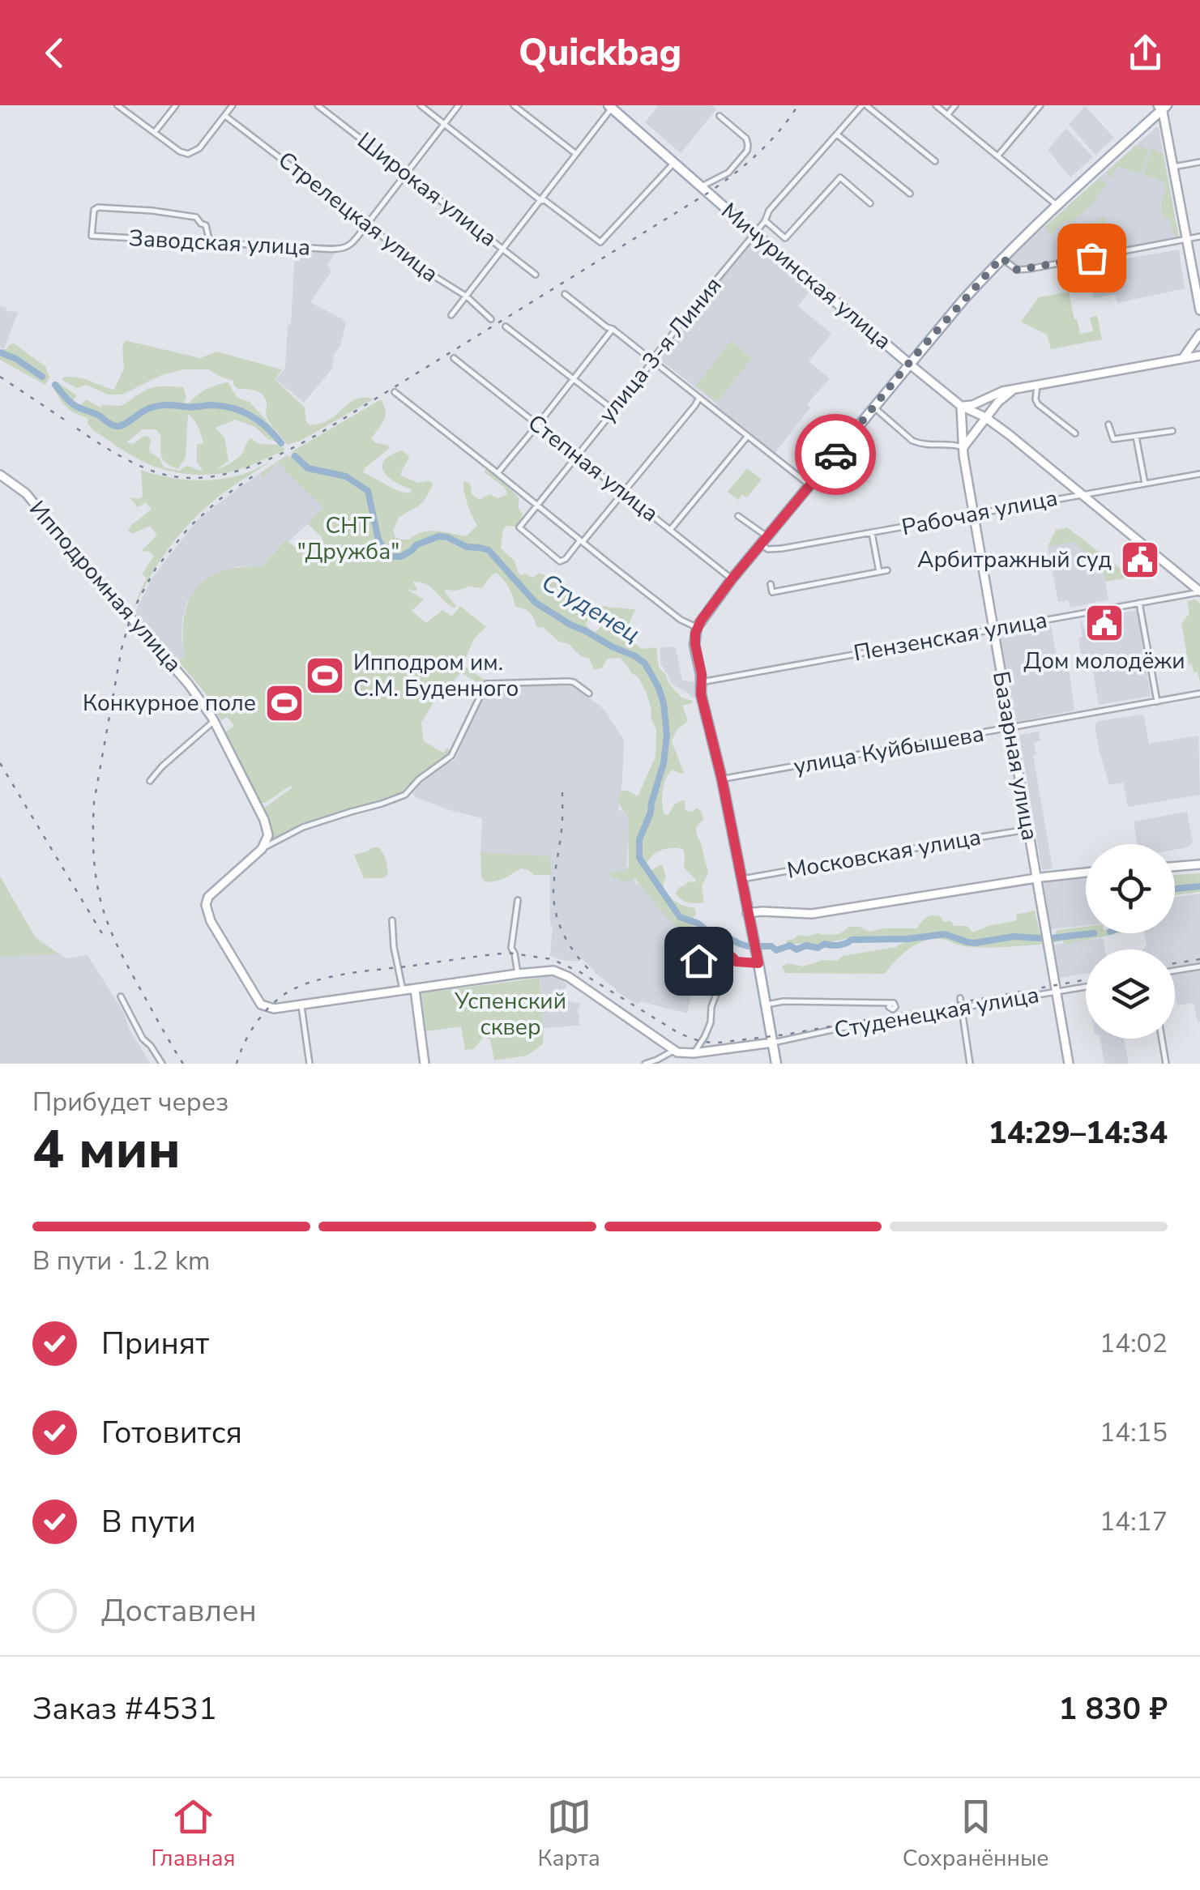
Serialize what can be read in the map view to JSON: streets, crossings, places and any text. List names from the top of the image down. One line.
{"streets":{"main road":["Мичуринская улица"],"street":["Широкая улица","Стрелецкая улица","Заводская улица","улица 3-я Линия","Степная улица","Рабочая улица","Ипподромная улица","Пензенская улица","улица Куйбышева","Базарная улица","Московская улица","Студенецкая улица"]},"crossings":[["Стрелецкая улица","Заводская улица"],["Мичуринская улица","улица 3-я Линия"],["Мичуринская улица","Рабочая улица"],["Мичуринская улица","Пензенская улица"],["Мичуринская улица","Базарная улица"],["улица 3-я Линия","Степная улица"],["Рабочая улица","Базарная улица"],["Пензенская улица","Базарная улица"],["улица Куйбышева","Базарная улица"],["Базарная улица","Московская улица"],["Базарная улица","Студенецкая улица"]],"water":["Студенец"],"parks":["СНТ \"Дружба\"","Успенский сквер"],"places":{"public building":["Арбитражный суд","Дом молодёжи"],"sports":["Ипподром им. С.М. Буденного","Конкурное поле"]},"page":{"header":"Quickbag","heading":["4 мин","Прибудет через","14:29–14:34"],"panel":["Заказ #4531","1 830 ₽"],"bar":"В пути · 1.2 km","list":[["Принят","14:02"],["Готовится","14:15"],["В пути","14:17"],"Доставлен"],"tabs":["Главная","Карта","Сохранённые"]}}
